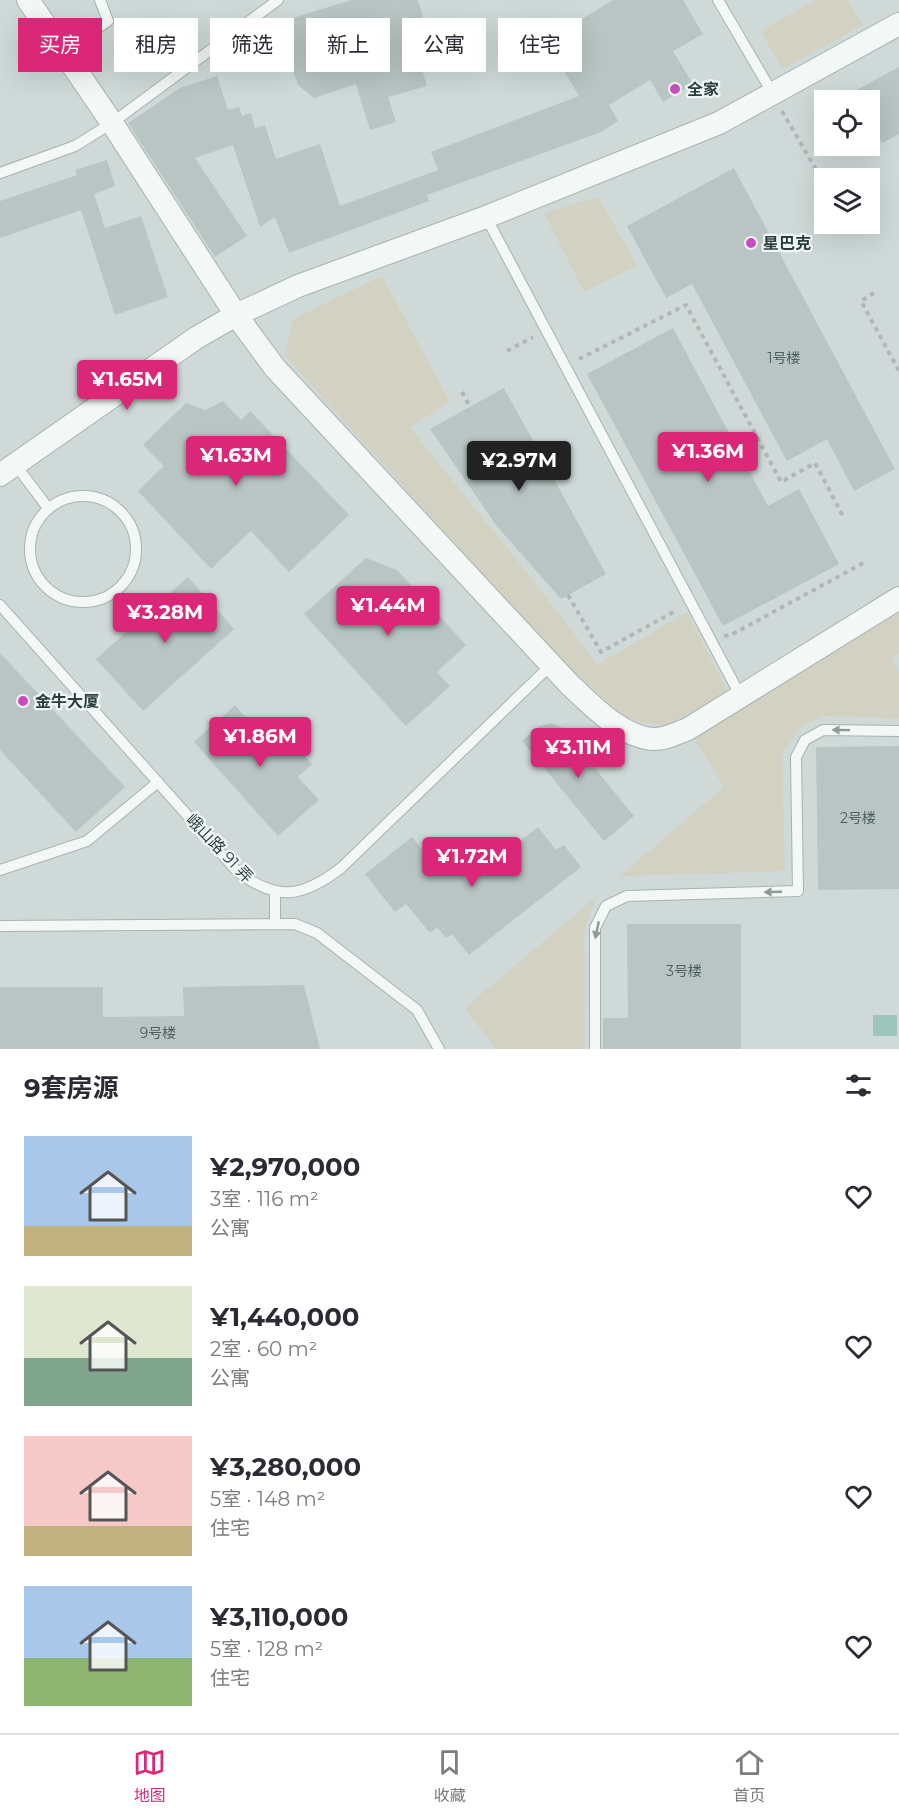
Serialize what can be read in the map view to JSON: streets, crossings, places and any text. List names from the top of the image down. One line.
{"streets":{"lane":["峨山路 91 弄"]},"places":["全家","星巴克","金牛大厦"],"house_numbers":["1号楼","2号楼","3号楼","9号楼"],"page":{"chip":["买房","租房","筛选","新上","公寓","住宅"],"price":["¥1.65M","¥1.36M","¥1.63M","¥2.97M","¥1.44M","¥3.28M","¥1.86M","¥3.11M","¥1.72M"],"heading":"9套房源","list":[{"name":"¥2,970,000","note":"3室 · 116 m² · 公寓"},{"name":"¥1,440,000","note":"2室 · 60 m² · 公寓"},{"name":"¥3,280,000","note":"5室 · 148 m² · 住宅"},{"name":"¥3,110,000","note":"5室 · 128 m² · 住宅"}],"tabs":["地图","收藏","首页"]}}
